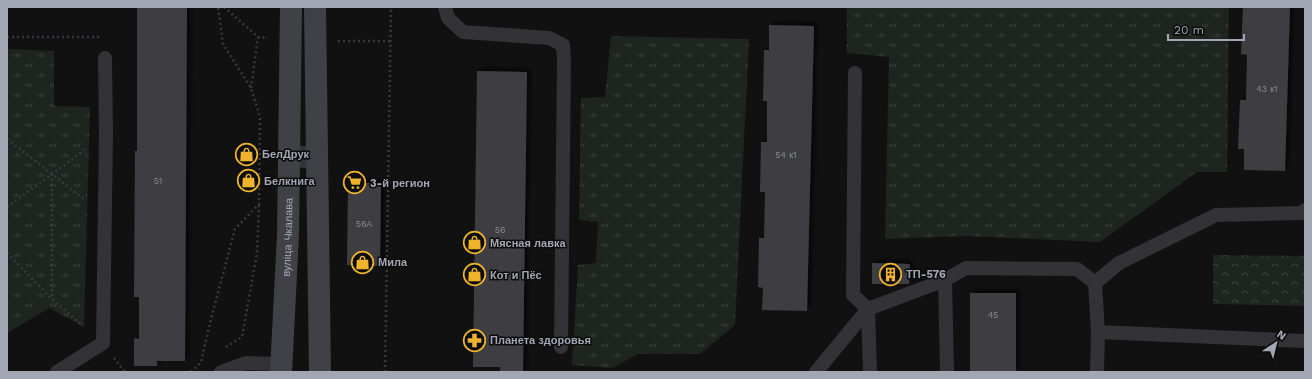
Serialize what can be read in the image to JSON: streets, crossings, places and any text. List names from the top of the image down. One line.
{"streets":{"main road":["вуліца Чкалава"]},"places":{"shop":["БелДрук","Белкнига","Мясная лавка","Мила","Кот и Пёс"],"supermarket":["3-й регион"],"building":["ТП-576"],"pharmacy":["Планета здоровья"]},"house_numbers":["43 к1","54 к1","51","56А","56","45"],"scale_bar":"20 m","north":"top right"}
